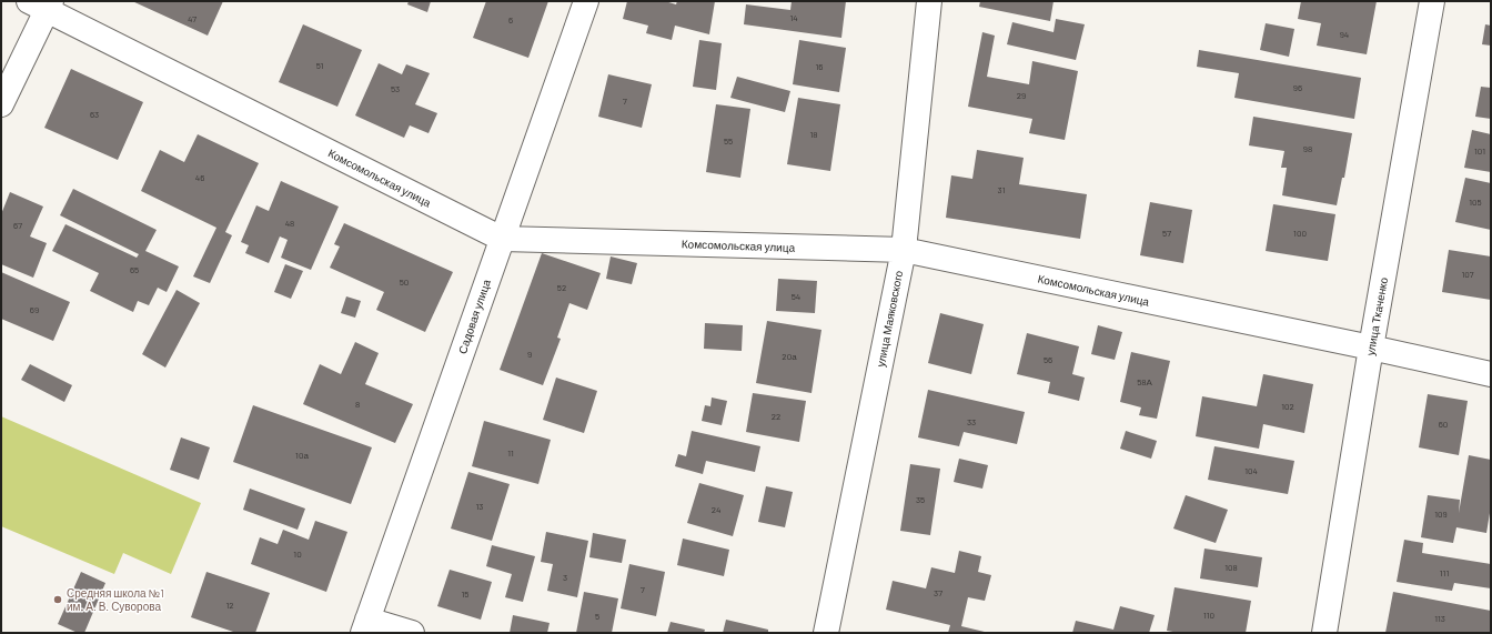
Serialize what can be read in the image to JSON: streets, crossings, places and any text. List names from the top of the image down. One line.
{"streets":{"street":["Комсомольская улица","Садовая улица","улица Ткаченко","улица Маяковского"]},"crossings":[["Комсомольская улица","Садовая улица"],["Комсомольская улица","улица Ткаченко"],["Комсомольская улица","улица Маяковского"]],"places":["Средняя школа №1 им. А. В. Суворова"],"house_numbers":["14","47","6","94","51","16","96","53","29","7","63","18","55","98","101","46","31","105","48","67","57","100","65","107","50","52","54","69","9","20а","56","58А","8","102","22","33","60","11","10а","104","35","13","24","109","10","108","111","3","7","37","15","12","110","5","113"]}
